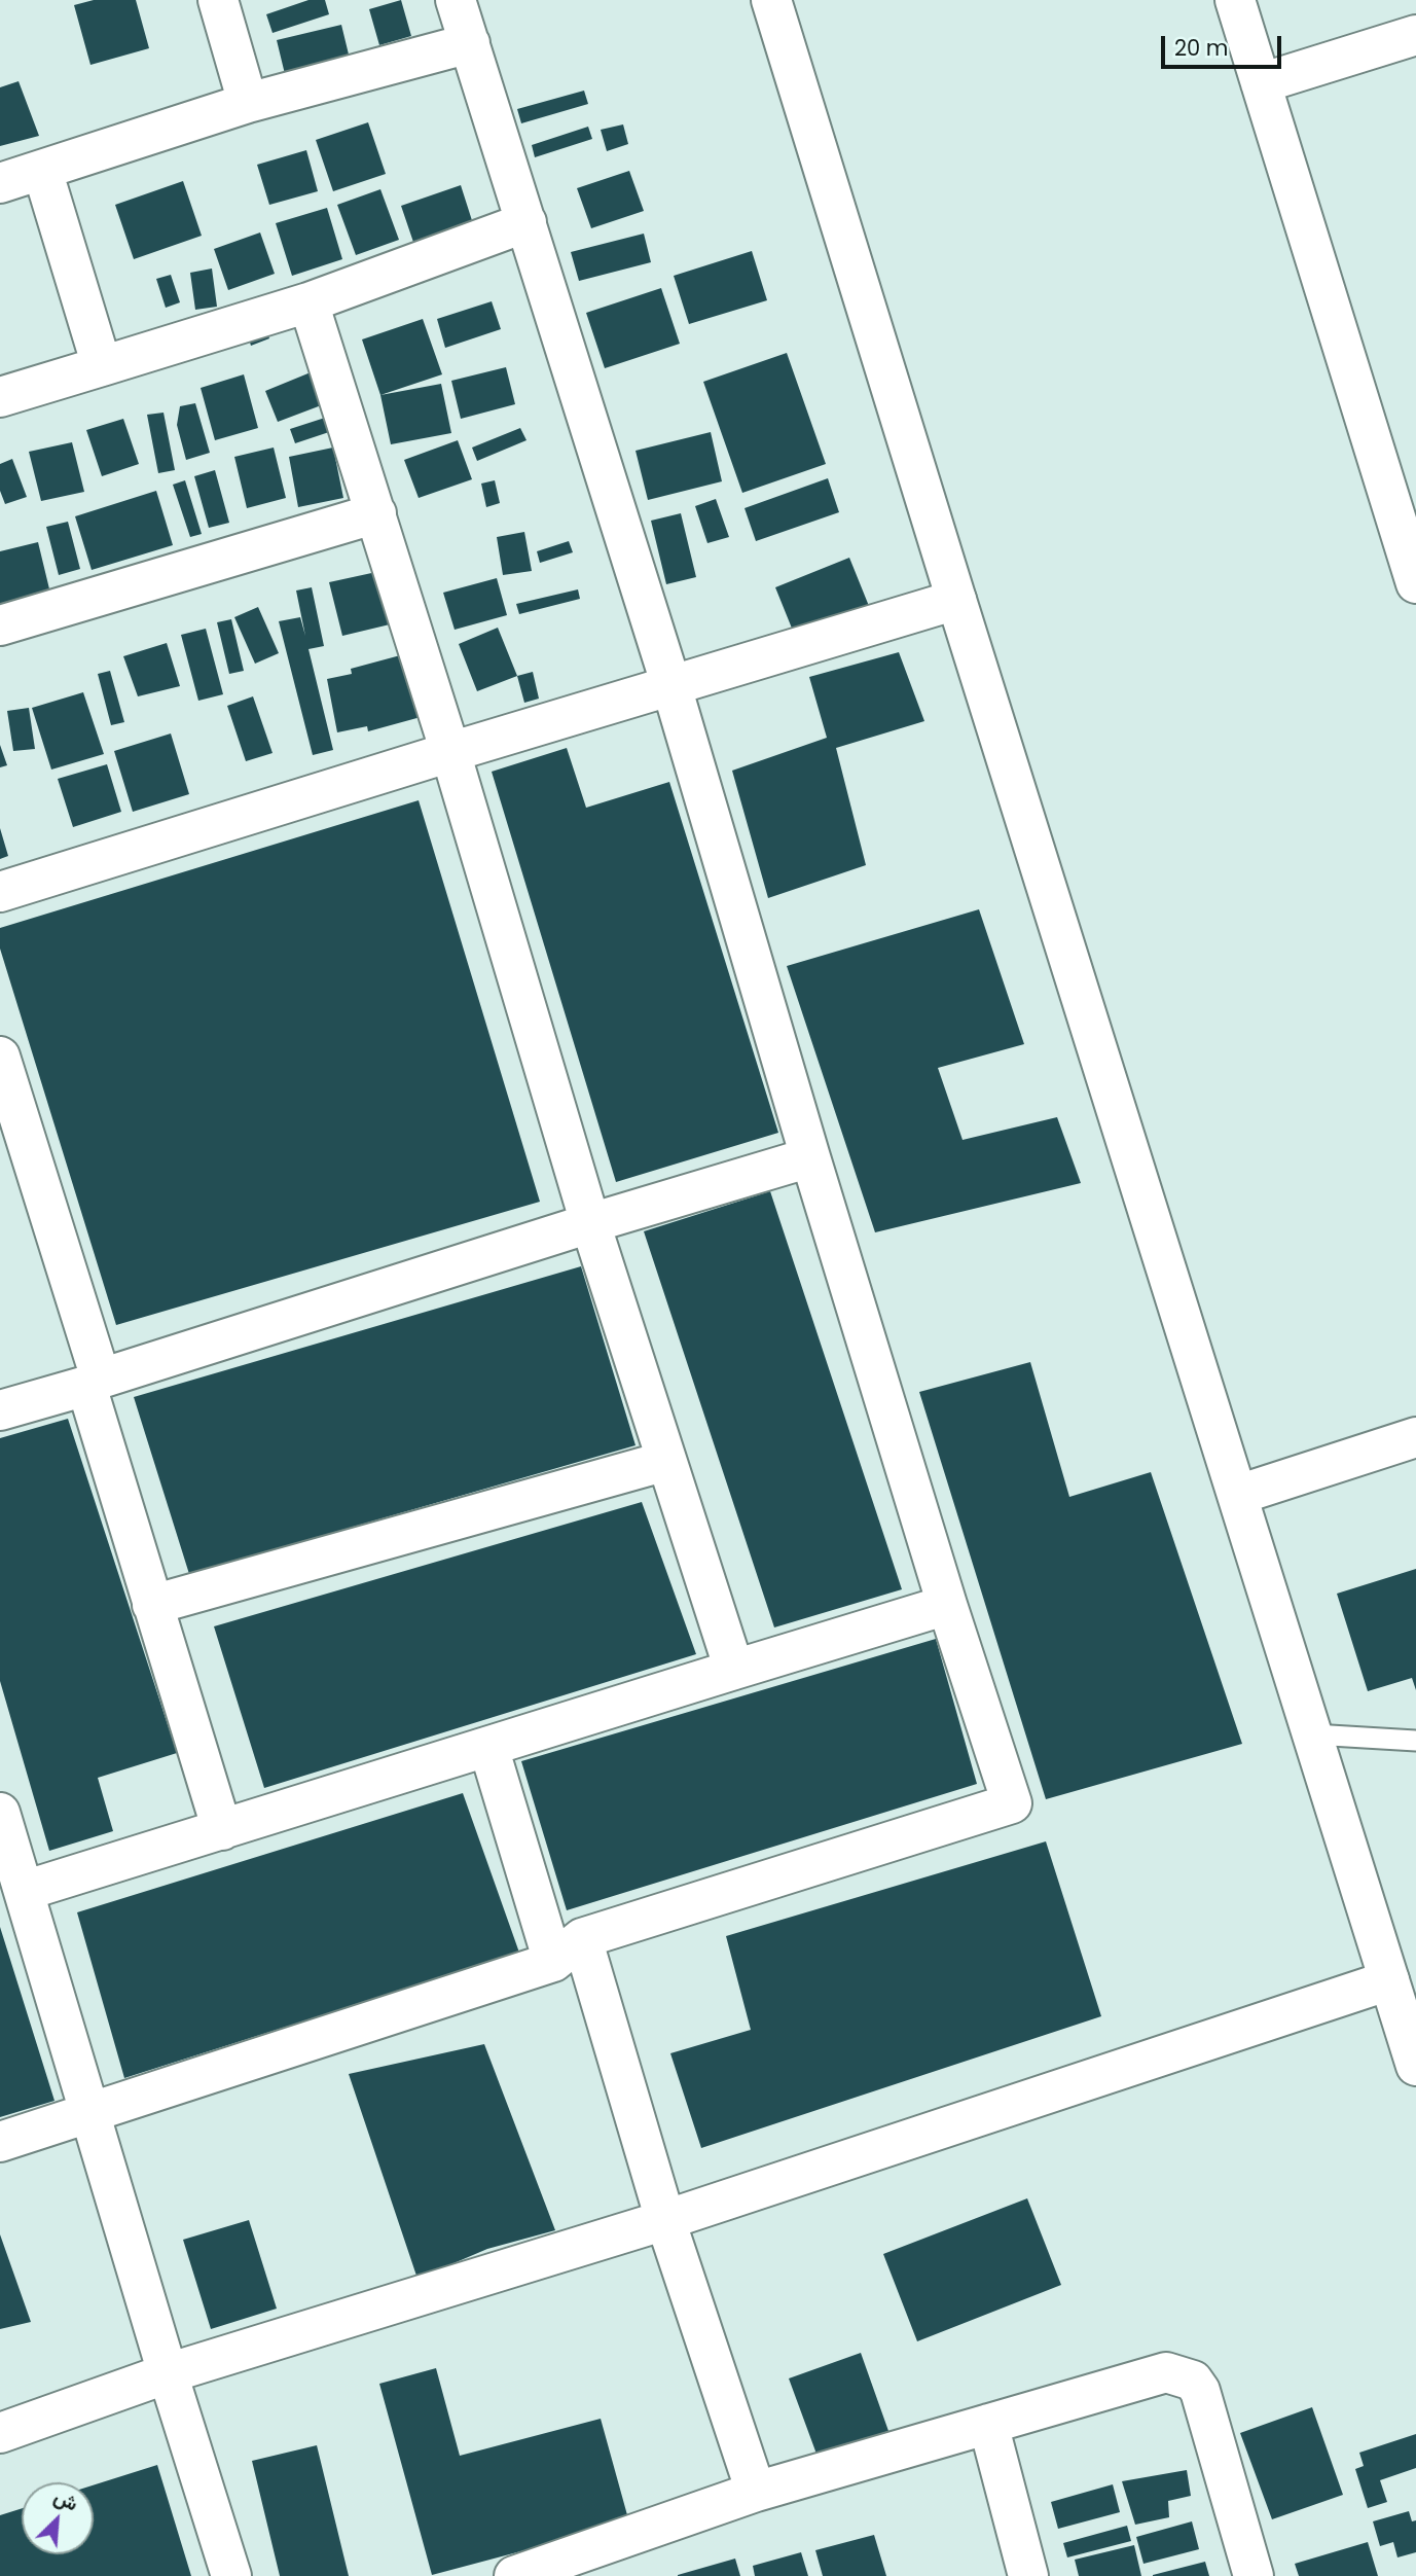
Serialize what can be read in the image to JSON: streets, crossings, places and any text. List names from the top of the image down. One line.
{"scale_bar":"20 m","north":"top right"}
